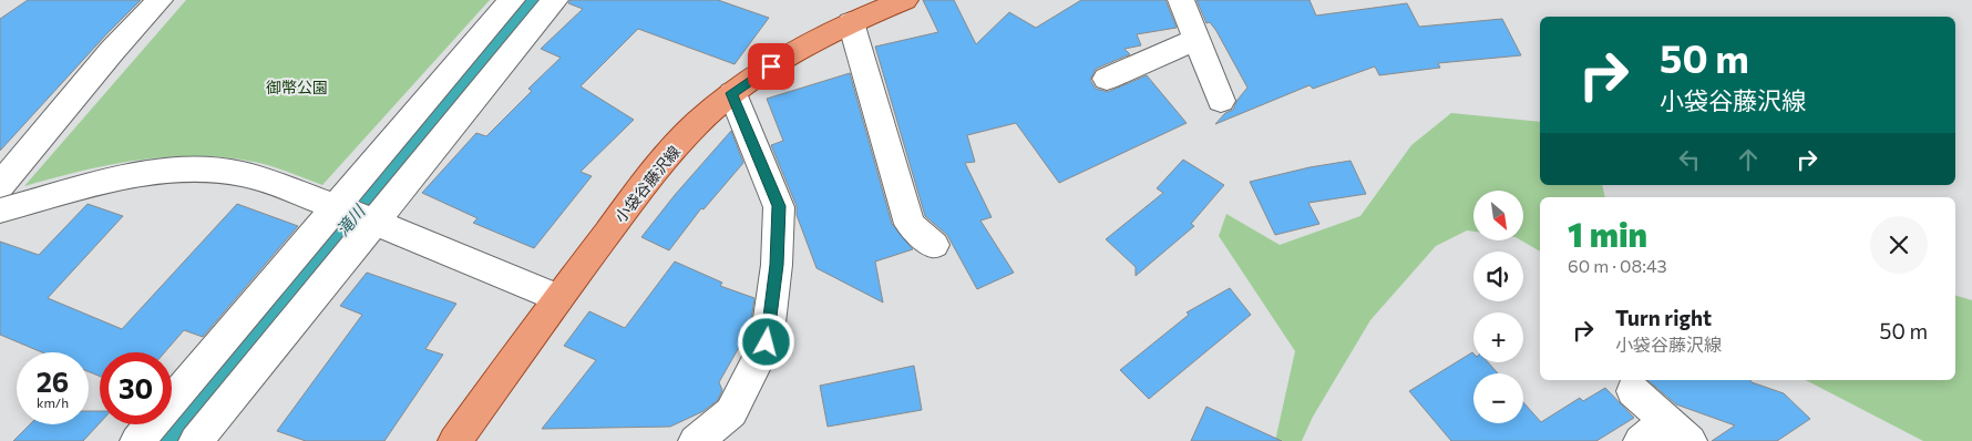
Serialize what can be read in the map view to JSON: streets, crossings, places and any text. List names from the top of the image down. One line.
{"streets":{"main road":["小袋谷藤沢線"]},"water":["滝川"],"parks":["御幣公園"],"north":"bottom right","page":{"turn":["50 m","小袋谷藤沢線"],"map_buttons":["+","−"],"heading":["1 min","60 m · 08:43"],"list":[{"name":"Turn right","note":"小袋谷藤沢線","value":"50 m"}],"speed":"26 km/h","limit":"30"}}
